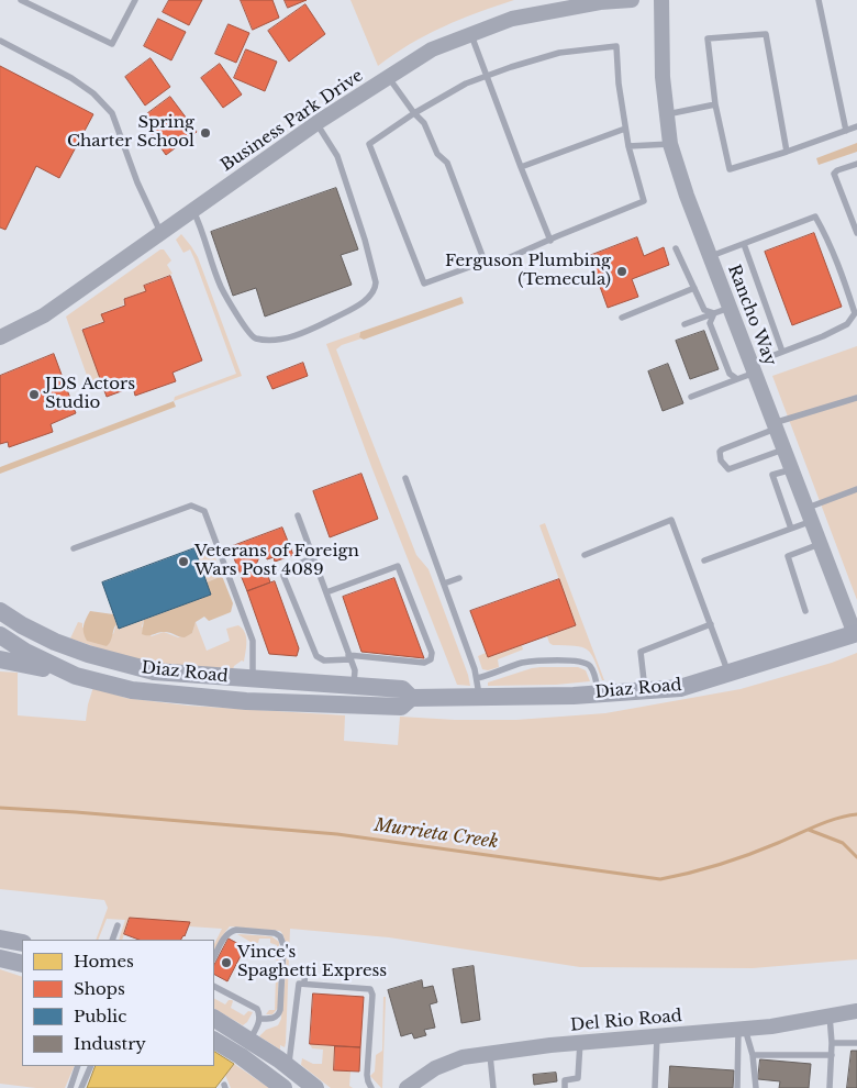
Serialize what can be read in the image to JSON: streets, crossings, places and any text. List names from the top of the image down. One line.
{"streets":{"main road":["Diaz Road"],"street":["Business Park Drive","Rancho Way","Del Rio Road"]},"crossings":[["Rancho Way","Diaz Road"]],"water":["Murrieta Creek"],"places":["Spring Charter School","Ferguson Plumbing (Temecula)","JDS Actors Studio","Veterans of Foreign Wars Post 4089","Vince's Spaghetti Express"],"legend":["Homes","Shops","Public","Industry"]}
